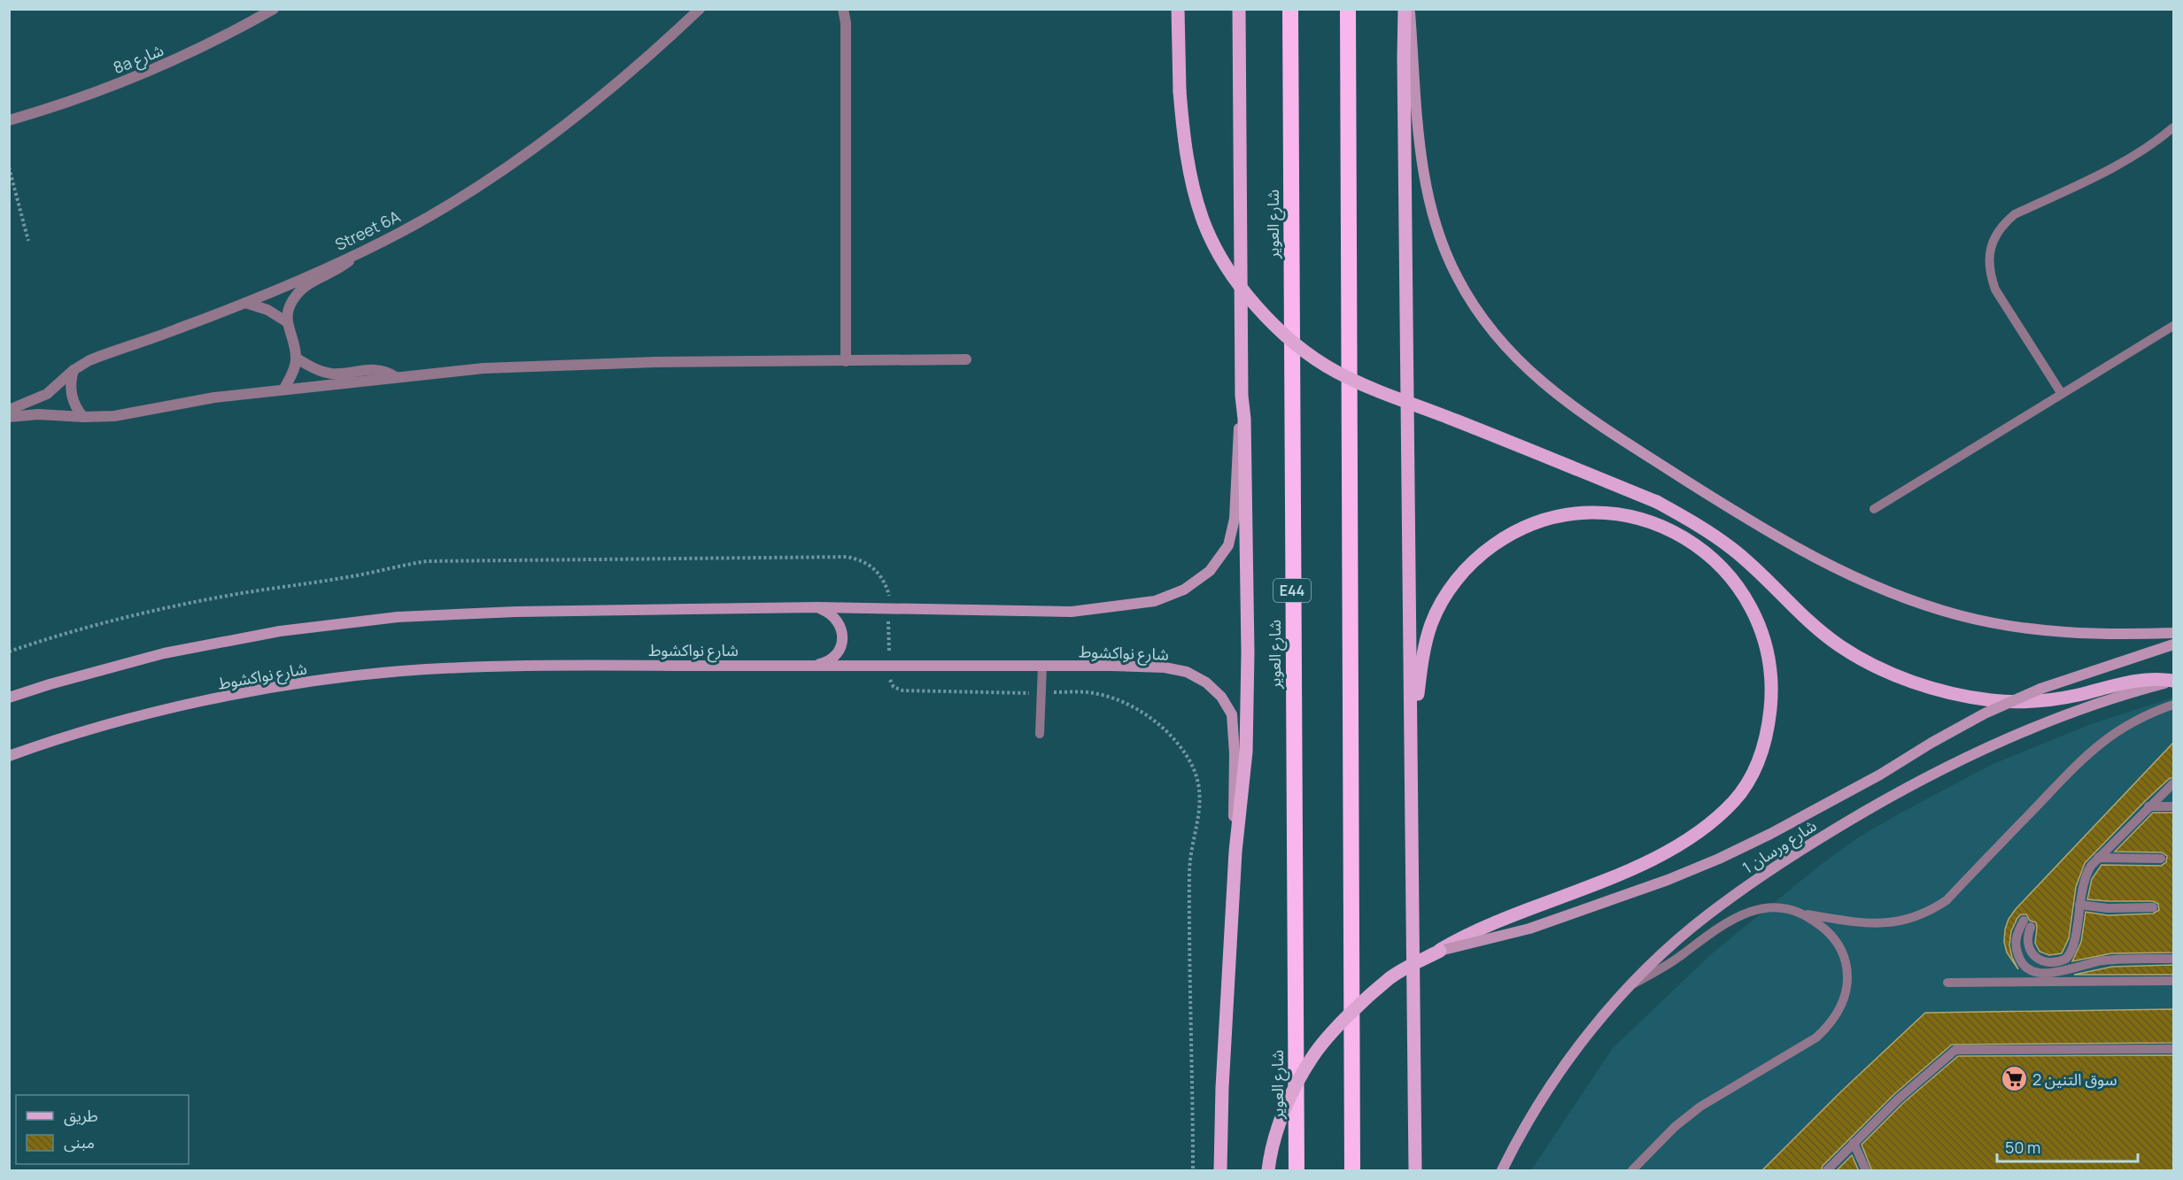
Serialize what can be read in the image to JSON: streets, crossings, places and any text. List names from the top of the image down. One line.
{"streets":{"highway":["شارع العوير","E44"],"street":["8a شارع","Street 6A","شارع نواكشوط","شارع ورسان 1"]},"places":{"supermarket":["سوق التنين 2"]},"legend":["طريق","مبنى"],"scale_bar":"50 m"}
